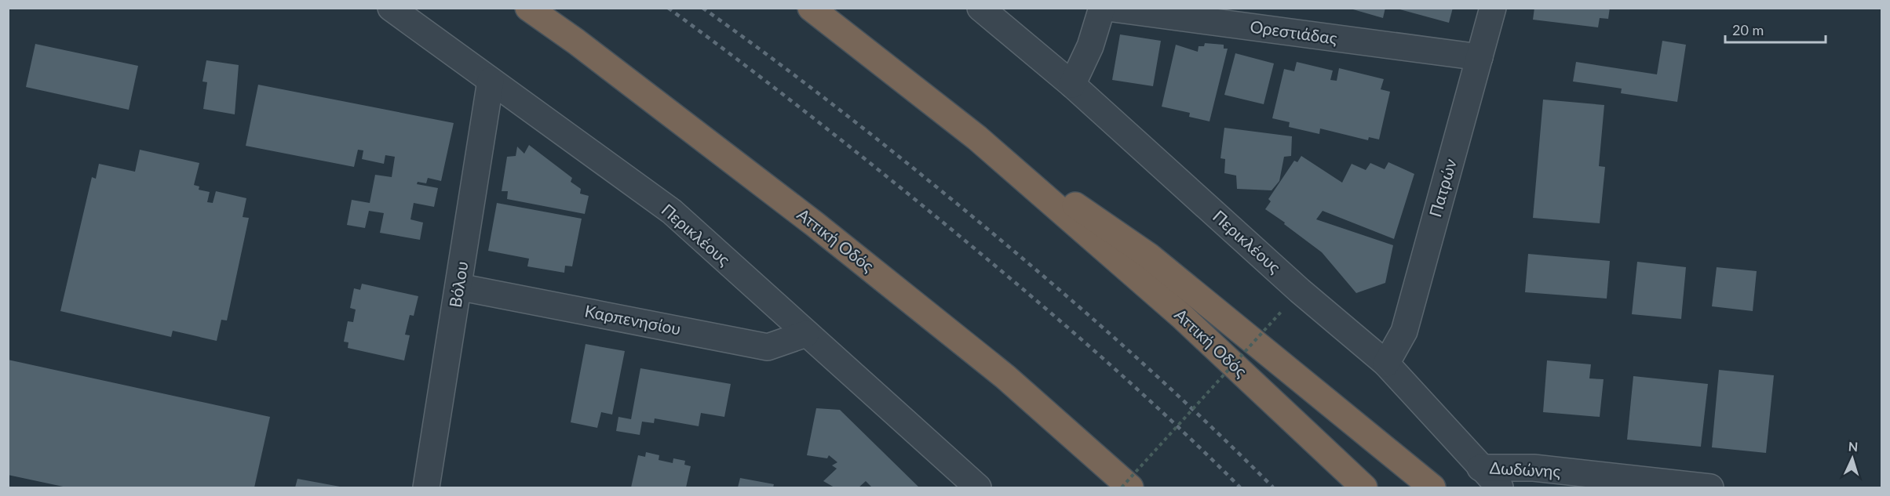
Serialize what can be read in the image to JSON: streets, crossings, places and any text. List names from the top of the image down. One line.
{"streets":{"highway":["Αττική Οδός"],"street":["Ορεστιάδας","Πατρών","Περικλέους","Βόλου","Καρπενησίου","Δωδώνης"]},"crossings":[["Ορεστιάδας","Πατρών"],["Πατρών","Περικλέους"],["Περικλέους","Βόλου"],["Περικλέους","Καρπενησίου"],["Περικλέους","Δωδώνης"],["Βόλου","Καρπενησίου"]],"scale_bar":"20 m","north":"top"}
